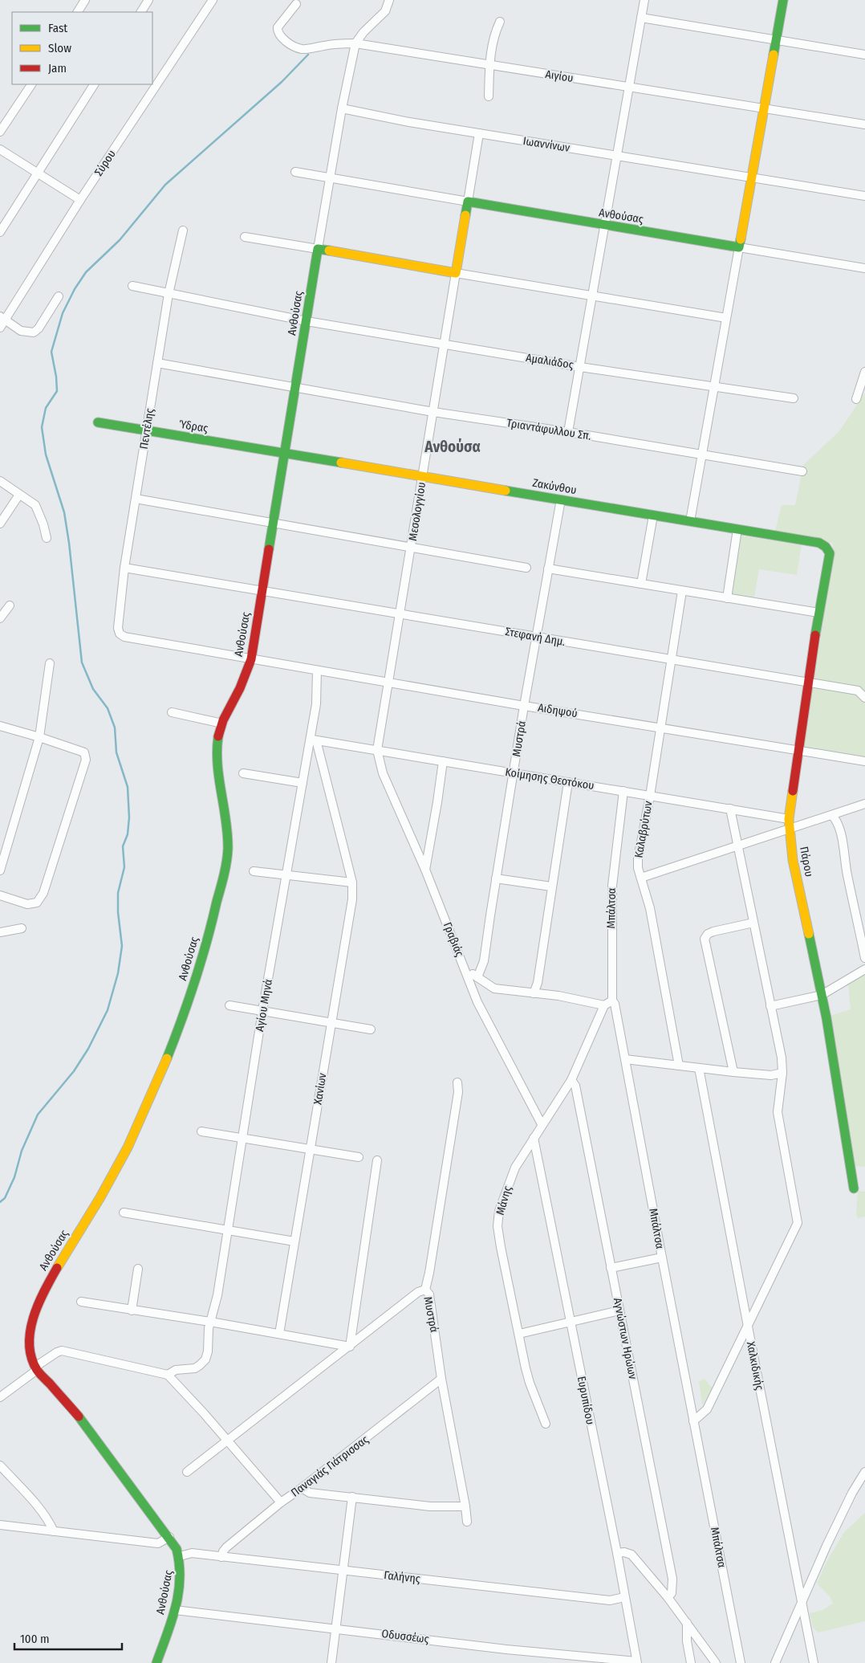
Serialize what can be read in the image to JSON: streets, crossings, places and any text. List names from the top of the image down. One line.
{"streets":{"street":["Αιγίου","Ιωαννίνων","Σύρου","Ανθούσας","Αμαλιάδος","Ύδρας","Πεντέλης","Τριαντάφυλλου Σπ.","Ζακύνθου","Μεσολογγίου","Στεφανή Δημ.","Αιδηψού","Μυστρά","Κοίμησης Θεοτόκου","Καλαβρύτων","Πάρου","Μπάλτσα","Γραβιάς","Αγίου Μηνά","Χανίων","Μάνης","Αγνώστων Ηρώων","Χαλκιδικής","Ευρυπίδου","Παναγιάς Γιάτρισσας","Γαλήνης","Οδυσσέως"]},"crossings":[["Ανθούσας","Αμαλιάδος"],["Ανθούσας","Ύδρας"],["Ανθούσας","Τριαντάφυλλου Σπ."],["Ανθούσας","Ζακύνθου"],["Ανθούσας","Στεφανή Δημ."],["Ανθούσας","Αιδηψού"],["Ανθούσας","Γαλήνης"],["Ανθούσας","Οδυσσέως"],["Αμαλιάδος","Πεντέλης"],["Αμαλιάδος","Μεσολογγίου"],["Ύδρας","Πεντέλης"],["Ύδρας","Ζακύνθου"],["Πεντέλης","Τριαντάφυλλου Σπ."],["Πεντέλης","Στεφανή Δημ."],["Πεντέλης","Αιδηψού"],["Τριαντάφυλλου Σπ.","Μεσολογγίου"],["Ζακύνθου","Μεσολογγίου"],["Ζακύνθου","Μυστρά"],["Ζακύνθου","Πάρου"],["Μεσολογγίου","Στεφανή Δημ."],["Μεσολογγίου","Αιδηψού"],["Μεσολογγίου","Κοίμησης Θεοτόκου"],["Μεσολογγίου","Γραβιάς"],["Στεφανή Δημ.","Μυστρά"],["Στεφανή Δημ.","Καλαβρύτων"],["Στεφανή Δημ.","Πάρου"],["Αιδηψού","Μυστρά"],["Αιδηψού","Καλαβρύτων"],["Αιδηψού","Πάρου"],["Αιδηψού","Αγίου Μηνά"],["Μυστρά","Κοίμησης Θεοτόκου"],["Μυστρά","Παναγιάς Γιάτρισσας"],["Κοίμησης Θεοτόκου","Καλαβρύτων"],["Κοίμησης Θεοτόκου","Πάρου"],["Κοίμησης Θεοτόκου","Μπάλτσα"],["Κοίμησης Θεοτόκου","Γραβιάς"],["Κοίμησης Θεοτόκου","Αγίου Μηνά"],["Κοίμησης Θεοτόκου","Χανίων"],["Γραβιάς","Μάνης"],["Αγίου Μηνά","Χανίων"],["Μάνης","Αγνώστων Ηρώων"],["Μάνης","Ευρυπίδου"],["Ευρυπίδου","Γαλήνης"],["Ευρυπίδου","Οδυσσέως"],["Παναγιάς Γιάτρισσας","Γαλήνης"]],"districts":["Ανθούσα"],"legend":["Fast","Slow","Jam"],"scale_bar":"100 m"}
